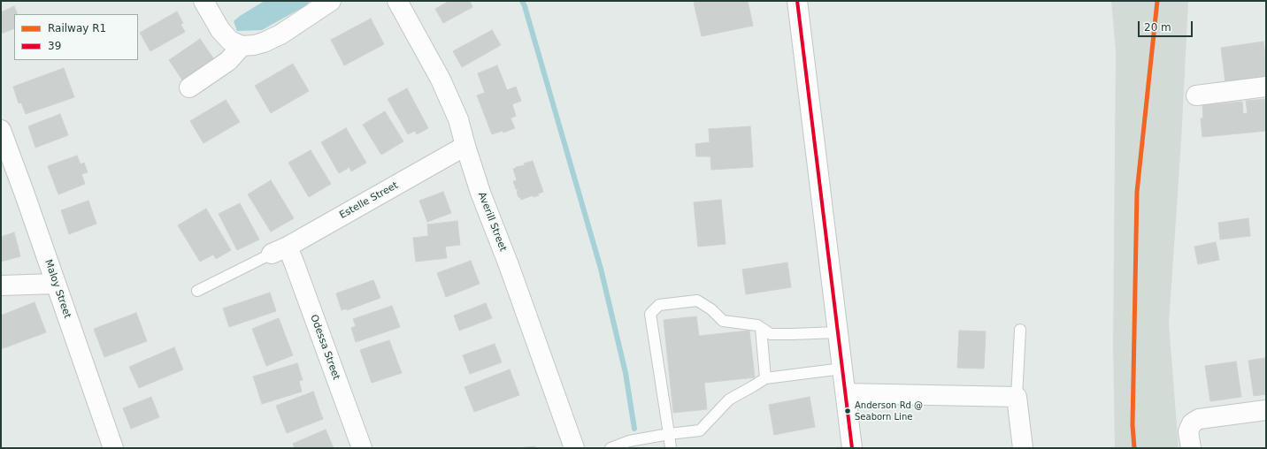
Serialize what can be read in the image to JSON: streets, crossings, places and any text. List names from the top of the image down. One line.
{"streets":{"street":["Estelle Street","Averill Street","Maloy Street","Odessa Street"]},"crossings":[["Estelle Street","Averill Street"],["Estelle Street","Odessa Street"]],"places":["Anderson Rd @ Seaborn Line"],"lines":["rail line R1","transit line 39"],"legend":["Railway R1","39"],"scale_bar":"20 m"}
